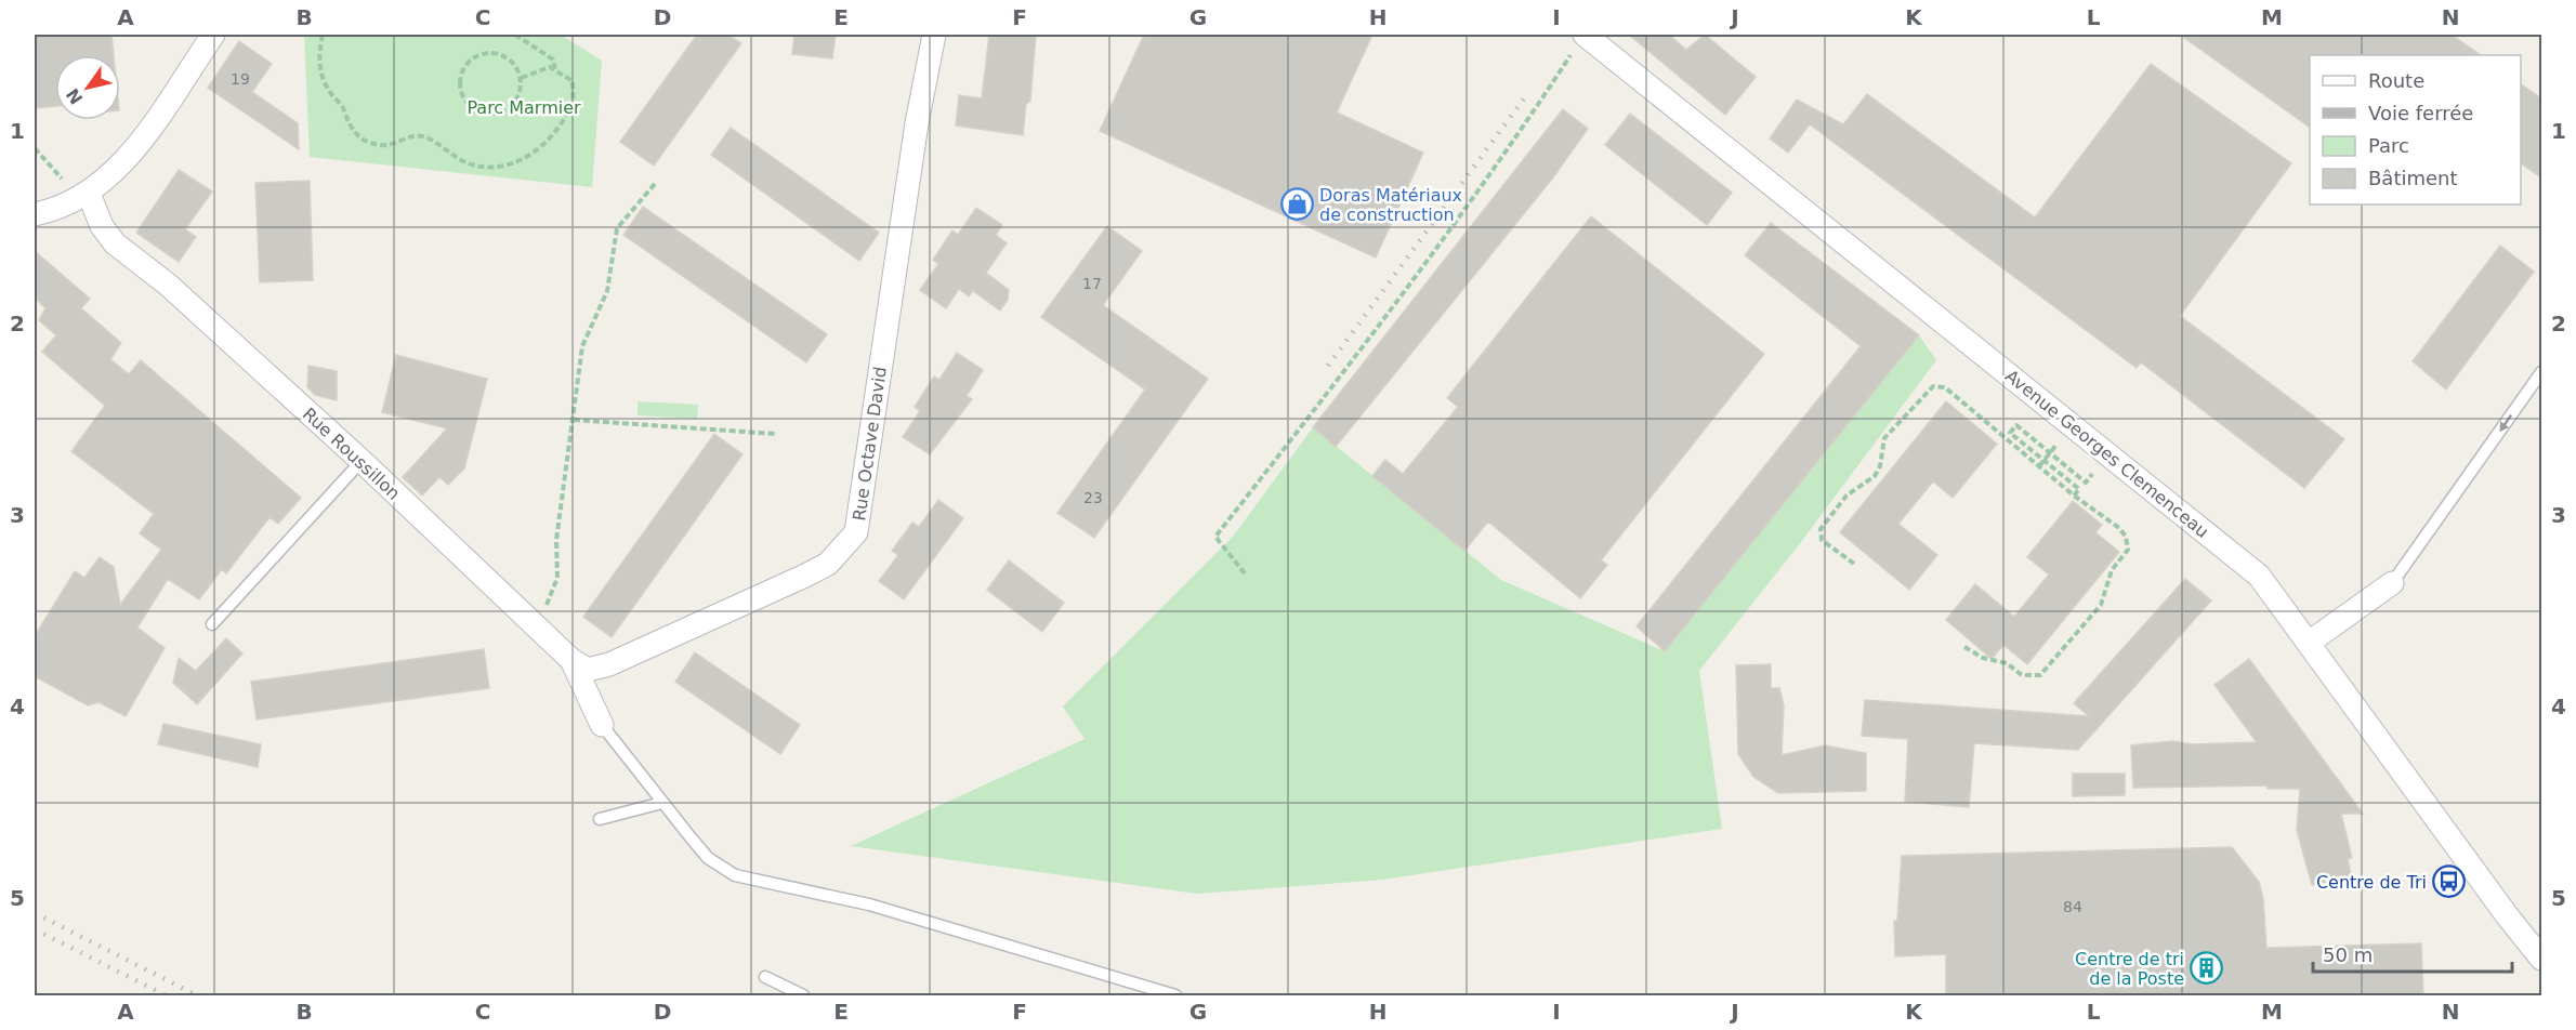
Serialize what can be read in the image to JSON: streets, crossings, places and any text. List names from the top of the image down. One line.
{"streets":{"street":["Rue Octave David","Rue Roussillon","Avenue Georges Clemenceau"]},"crossings":[["Rue Octave David","Rue Roussillon"]],"parks":["Parc Marmier"],"places":{"shop":["Doras Matériaux de construction"],"bus stop":["Centre de Tri"],"building":["Centre de tri de la Poste"]},"house_numbers":["19","17","23","84"],"legend":["Route","Voie ferrée","Parc","Bâtiment"],"scale_bar":"50 m","north":"bottom left","grid":{"columns":["A","B","C","D","E","F","G","H","I","J","K","L","M","N"],"rows":["1","2","3","4","5"]}}
